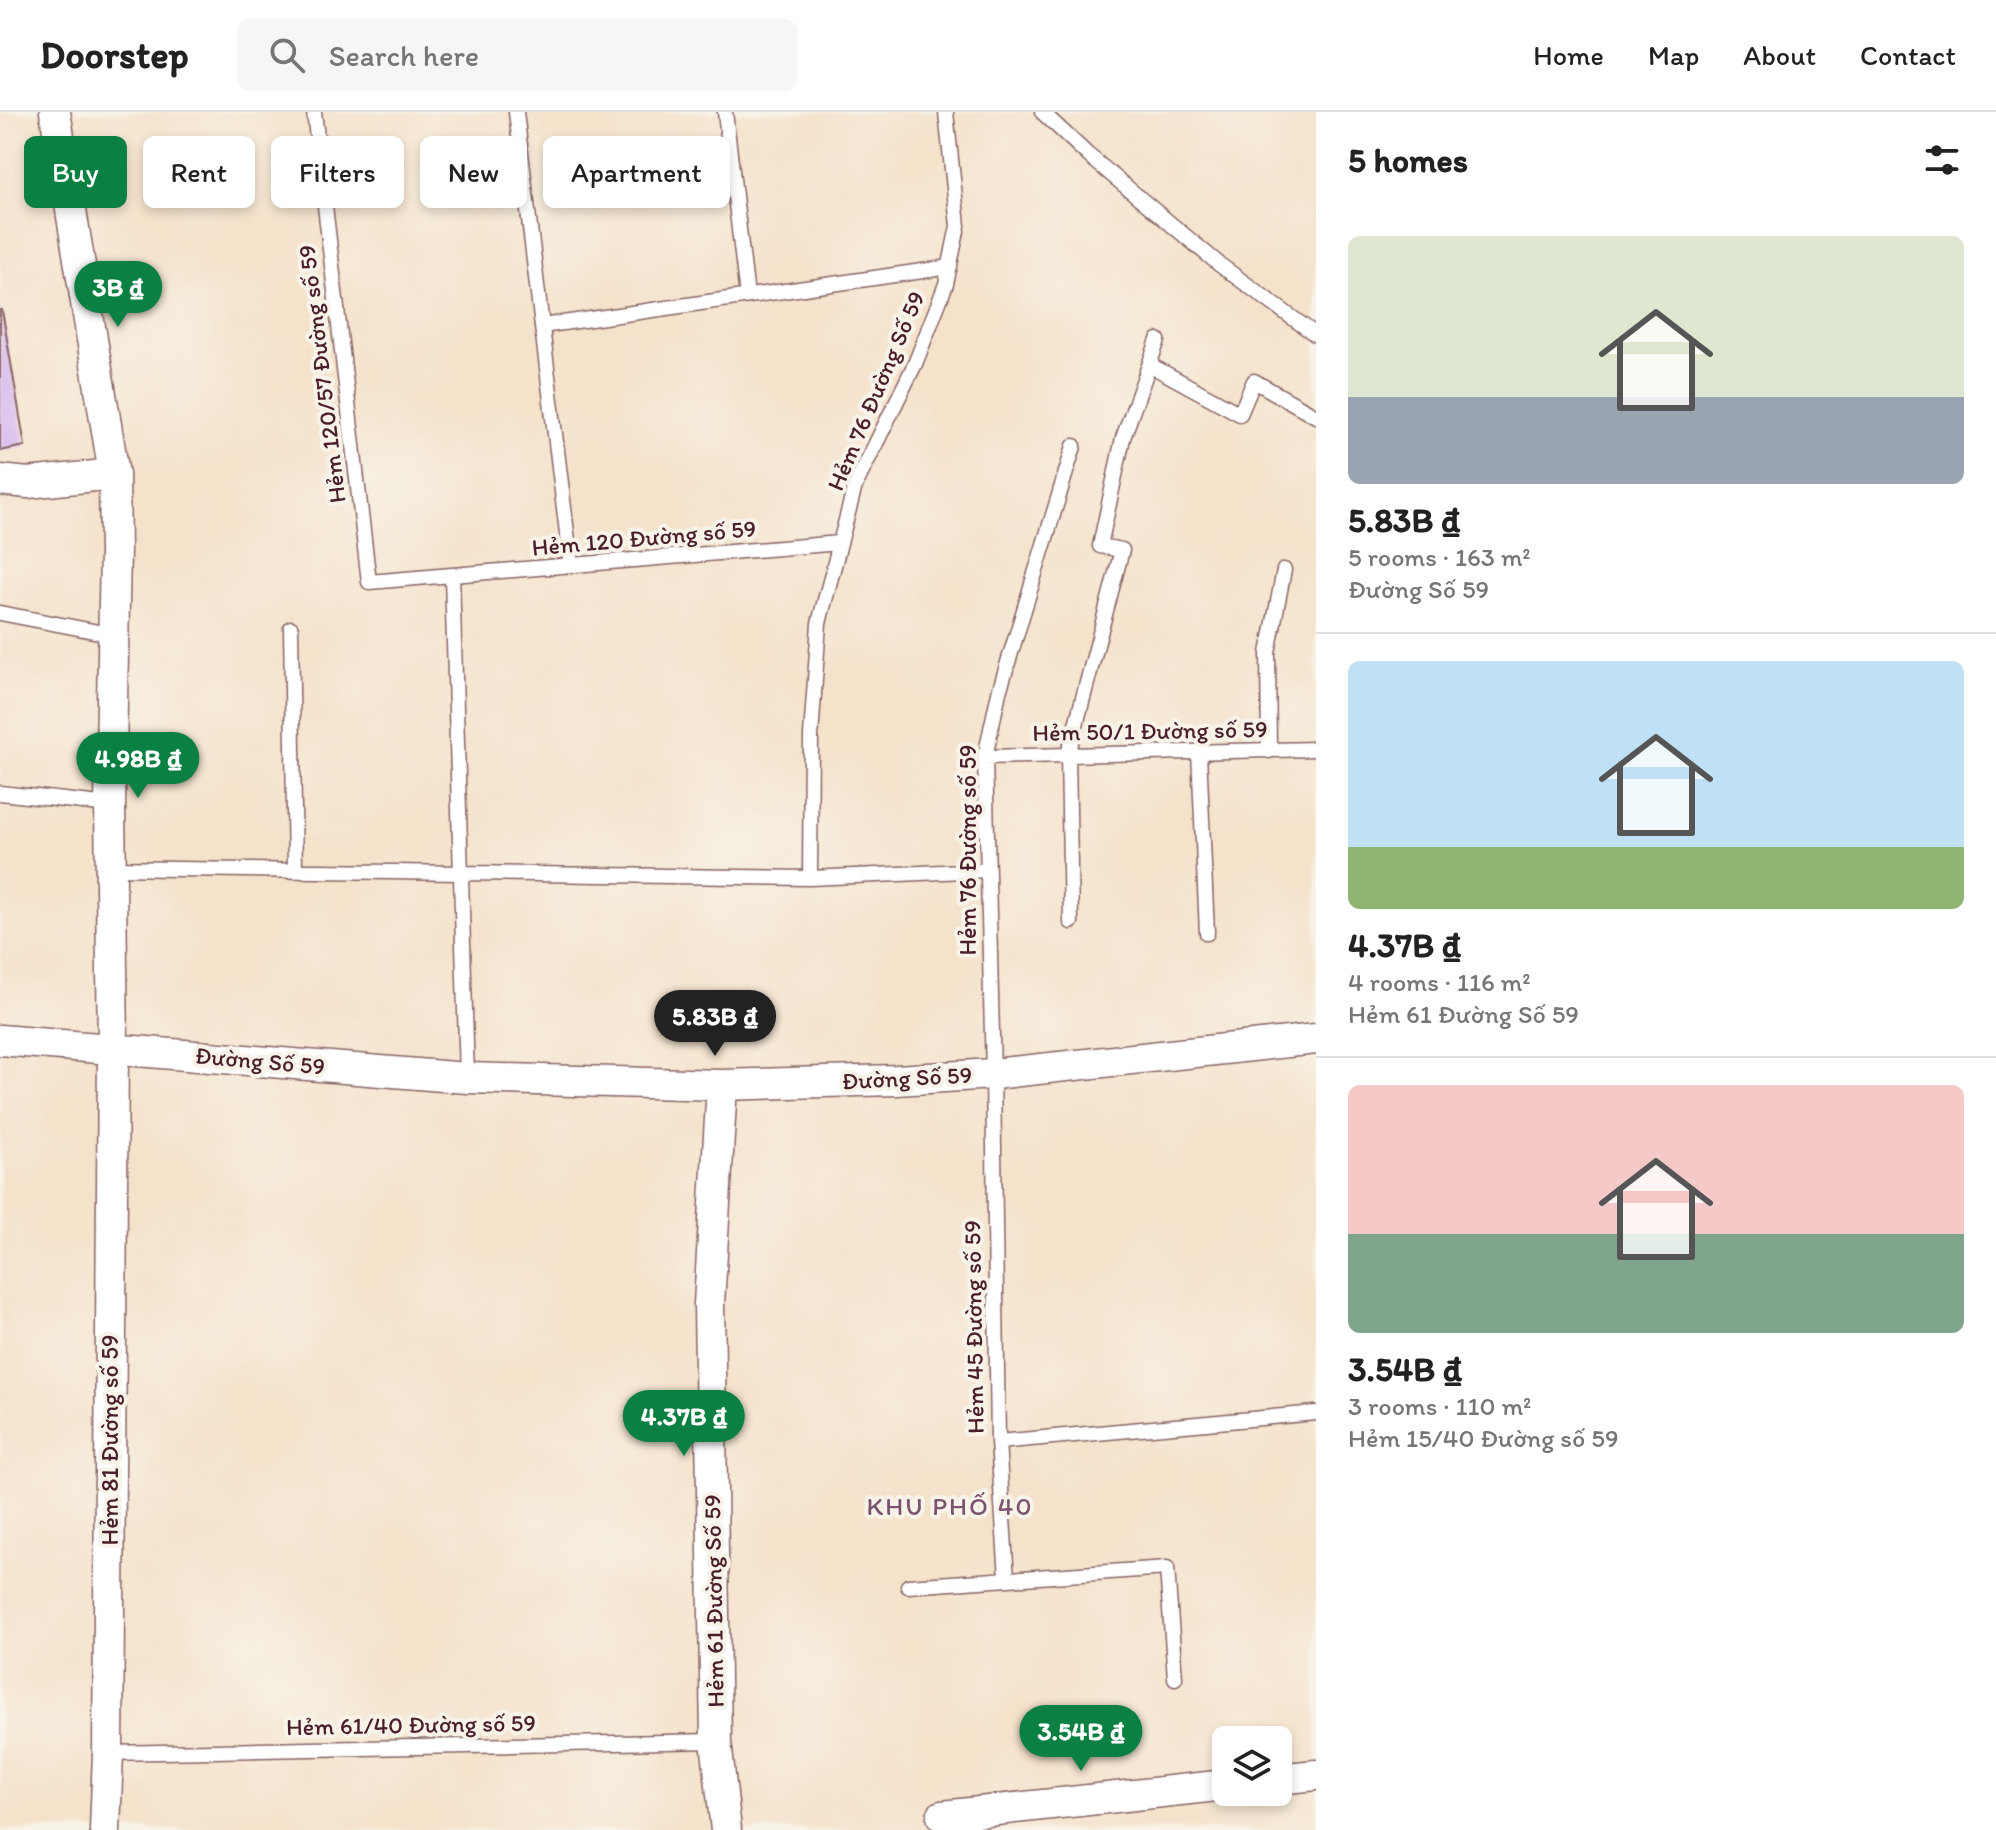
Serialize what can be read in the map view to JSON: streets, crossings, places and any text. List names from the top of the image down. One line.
{"streets":{"street":["Đường Số 59","Hẻm 81 Đường số 59","Hẻm 61 Đường Số 59"],"lane":["Hẻm 120/57 Đường số 59","Hẻm 76 Đường Số 59","Hẻm 120 Đường số 59","Hẻm 50/1 Đường số 59","Hẻm 76 Đường số 59","Hẻm 45 Đường số 59","Hẻm 61/40 Đường số 59"]},"crossings":[["Hẻm 120/57 Đường số 59","Hẻm 120 Đường số 59"],["Hẻm 76 Đường Số 59","Hẻm 120 Đường số 59"],["Hẻm 76 Đường Số 59","Hẻm 76 Đường số 59"],["Hẻm 50/1 Đường số 59","Hẻm 76 Đường số 59"],["Hẻm 76 Đường số 59","Đường Số 59"],["Hẻm 76 Đường số 59","Hẻm 45 Đường số 59"],["Đường Số 59","Hẻm 45 Đường số 59"],["Đường Số 59","Hẻm 81 Đường số 59"],["Đường Số 59","Hẻm 61 Đường Số 59"],["Hẻm 81 Đường số 59","Hẻm 61/40 Đường số 59"],["Hẻm 61 Đường Số 59","Hẻm 61/40 Đường số 59"]],"districts":["KHU PHỐ 40"],"page":{"header":"Doorstep","search":"Search here","nav":["Home","Map","About","Contact"],"heading":"5 homes","chip":["Buy","Rent","Filters","New","Apartment"],"list":[{"name":"5.83B ₫","note":"5 rooms · 163 m² · Đường Số 59"},{"name":"4.37B ₫","note":"4 rooms · 116 m² · Hẻm 61 Đường Số 59"},{"name":"3.54B ₫","note":"3 rooms · 110 m² · Hẻm 15/40 Đường số 59"}],"price":["3B ₫","4.98B ₫","5.83B ₫","4.37B ₫","3.54B ₫"]}}
